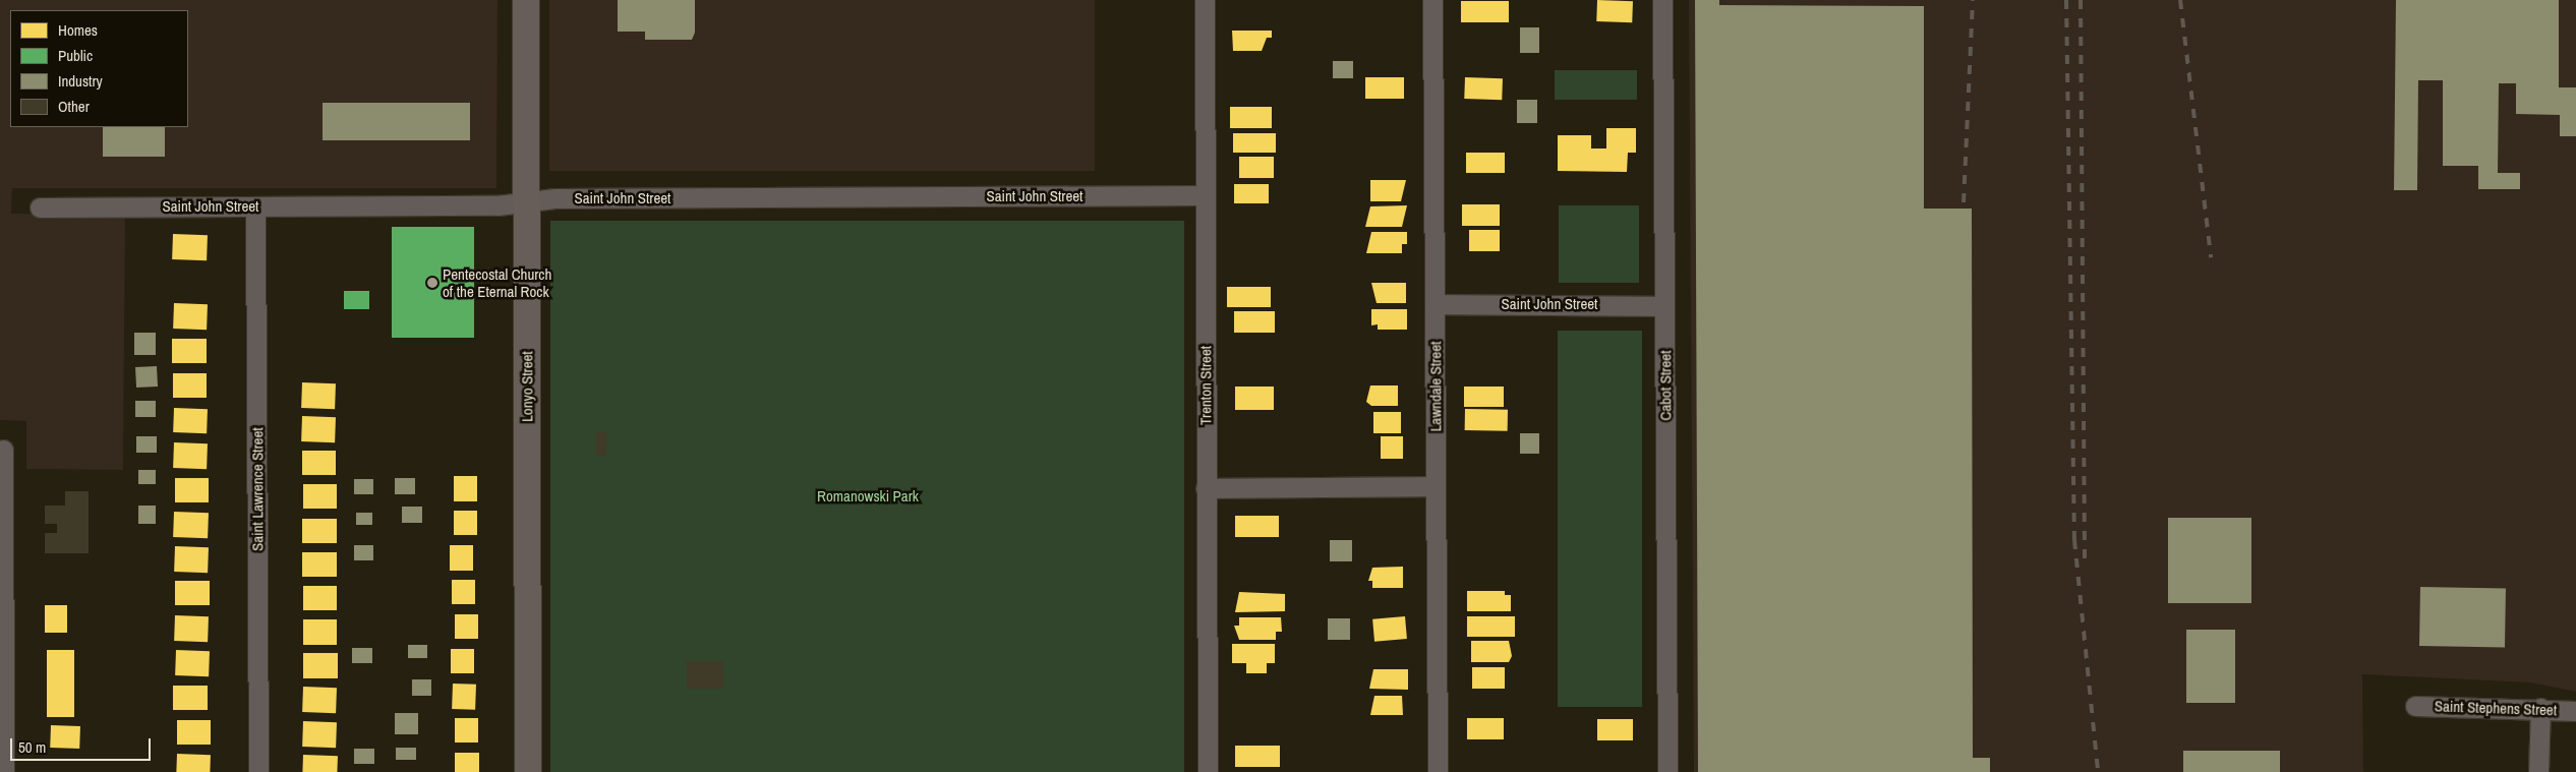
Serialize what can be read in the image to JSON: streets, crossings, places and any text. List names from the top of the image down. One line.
{"streets":{"street":["Saint John Street","Trenton Street","Cabot Street","Lonyo Street","Lawndale Street","Saint Lawrence Street","Saint Stephens Street"]},"crossings":[["Saint John Street","Trenton Street"],["Saint John Street","Cabot Street"],["Saint John Street","Lonyo Street"],["Saint John Street","Lawndale Street"],["Saint John Street","Saint Lawrence Street"]],"parks":["Romanowski Park"],"places":["Pentecostal Church of the Eternal Rock"],"legend":["Homes","Public","Industry","Other"],"scale_bar":"50 m"}
